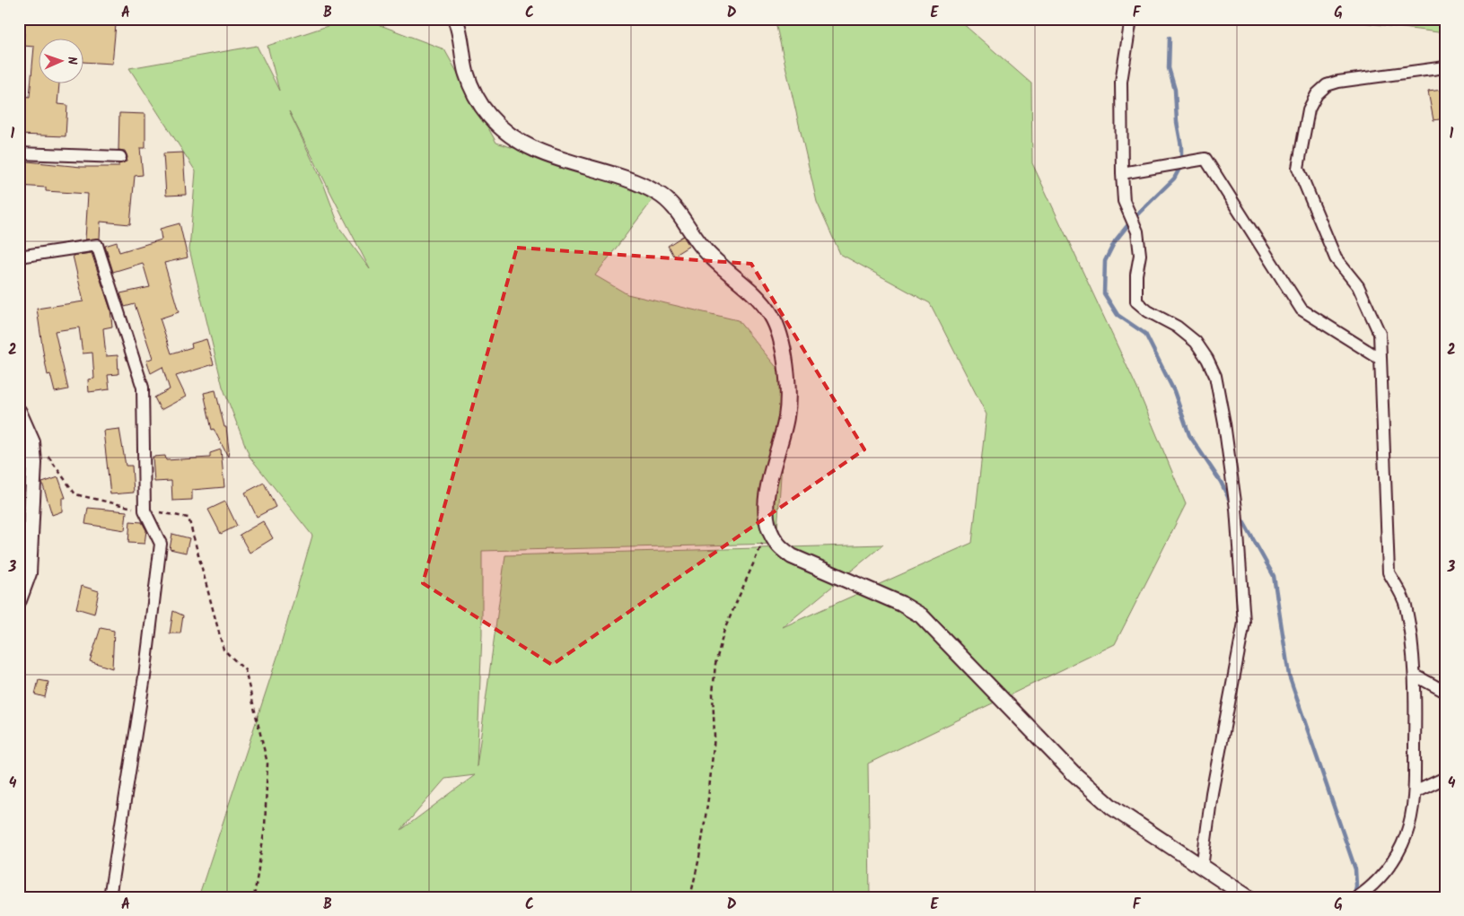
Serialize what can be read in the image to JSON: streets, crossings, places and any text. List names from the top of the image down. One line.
{"north":"right","grid":{"columns":["A","B","C","D","E","F","G"],"rows":["1","2","3","4"]}}
